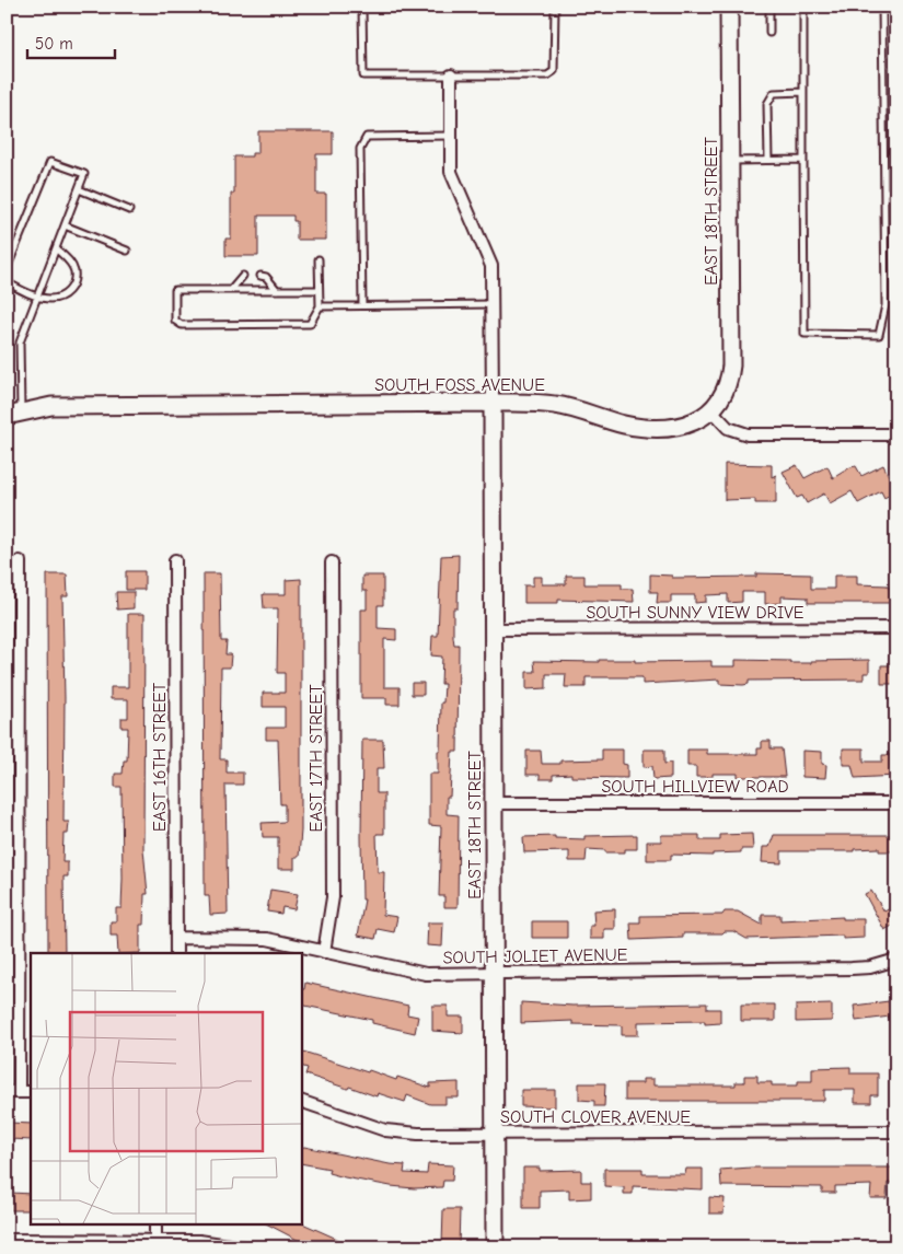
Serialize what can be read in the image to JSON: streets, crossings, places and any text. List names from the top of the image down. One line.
{"streets":{"street":["EAST 18TH STREET","SOUTH FOSS AVENUE","SOUTH SUNNY VIEW DRIVE","EAST 16TH STREET","EAST 17TH STREET","SOUTH HILLVIEW ROAD","SOUTH JOLIET AVENUE","SOUTH CLOVER AVENUE"]},"crossings":[["EAST 18TH STREET","SOUTH FOSS AVENUE"],["EAST 18TH STREET","SOUTH SUNNY VIEW DRIVE"],["EAST 18TH STREET","SOUTH HILLVIEW ROAD"],["EAST 18TH STREET","SOUTH JOLIET AVENUE"],["EAST 18TH STREET","SOUTH CLOVER AVENUE"],["EAST 16TH STREET","SOUTH JOLIET AVENUE"],["EAST 17TH STREET","SOUTH JOLIET AVENUE"]],"scale_bar":"50 m"}
